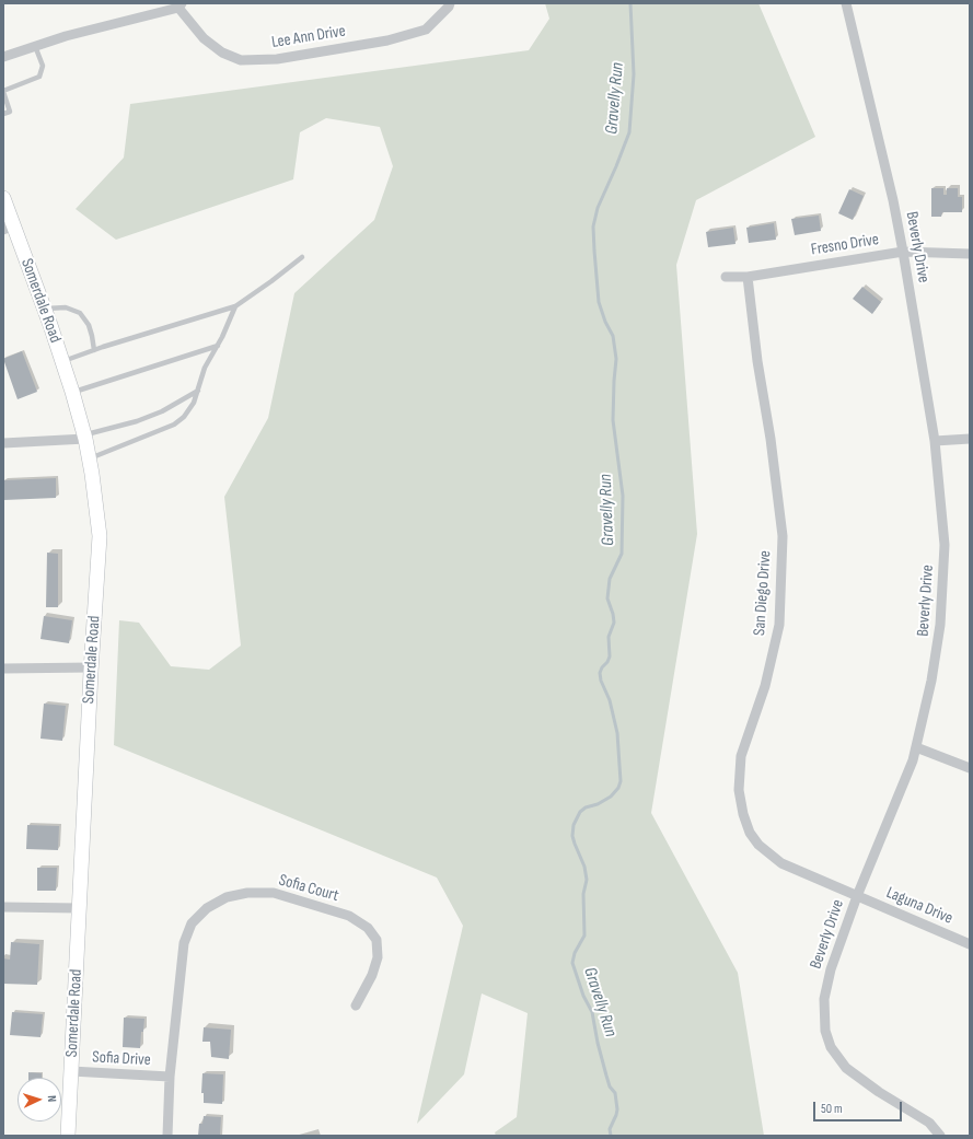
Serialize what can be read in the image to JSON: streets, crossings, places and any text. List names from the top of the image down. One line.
{"streets":{"main road":["Somerdale Road"],"street":["Lee Ann Drive","Fresno Drive","Beverly Drive","San Diego Drive","Sofia Court","Laguna Drive","Sofia Drive"]},"crossings":[["Fresno Drive","Beverly Drive"],["Fresno Drive","San Diego Drive"],["Beverly Drive","San Diego Drive"],["Beverly Drive","Laguna Drive"],["Somerdale Road","Sofia Drive"],["San Diego Drive","Laguna Drive"],["Sofia Court","Sofia Drive"]],"water":["Gravelly Run"],"scale_bar":"50 m","north":"right"}
